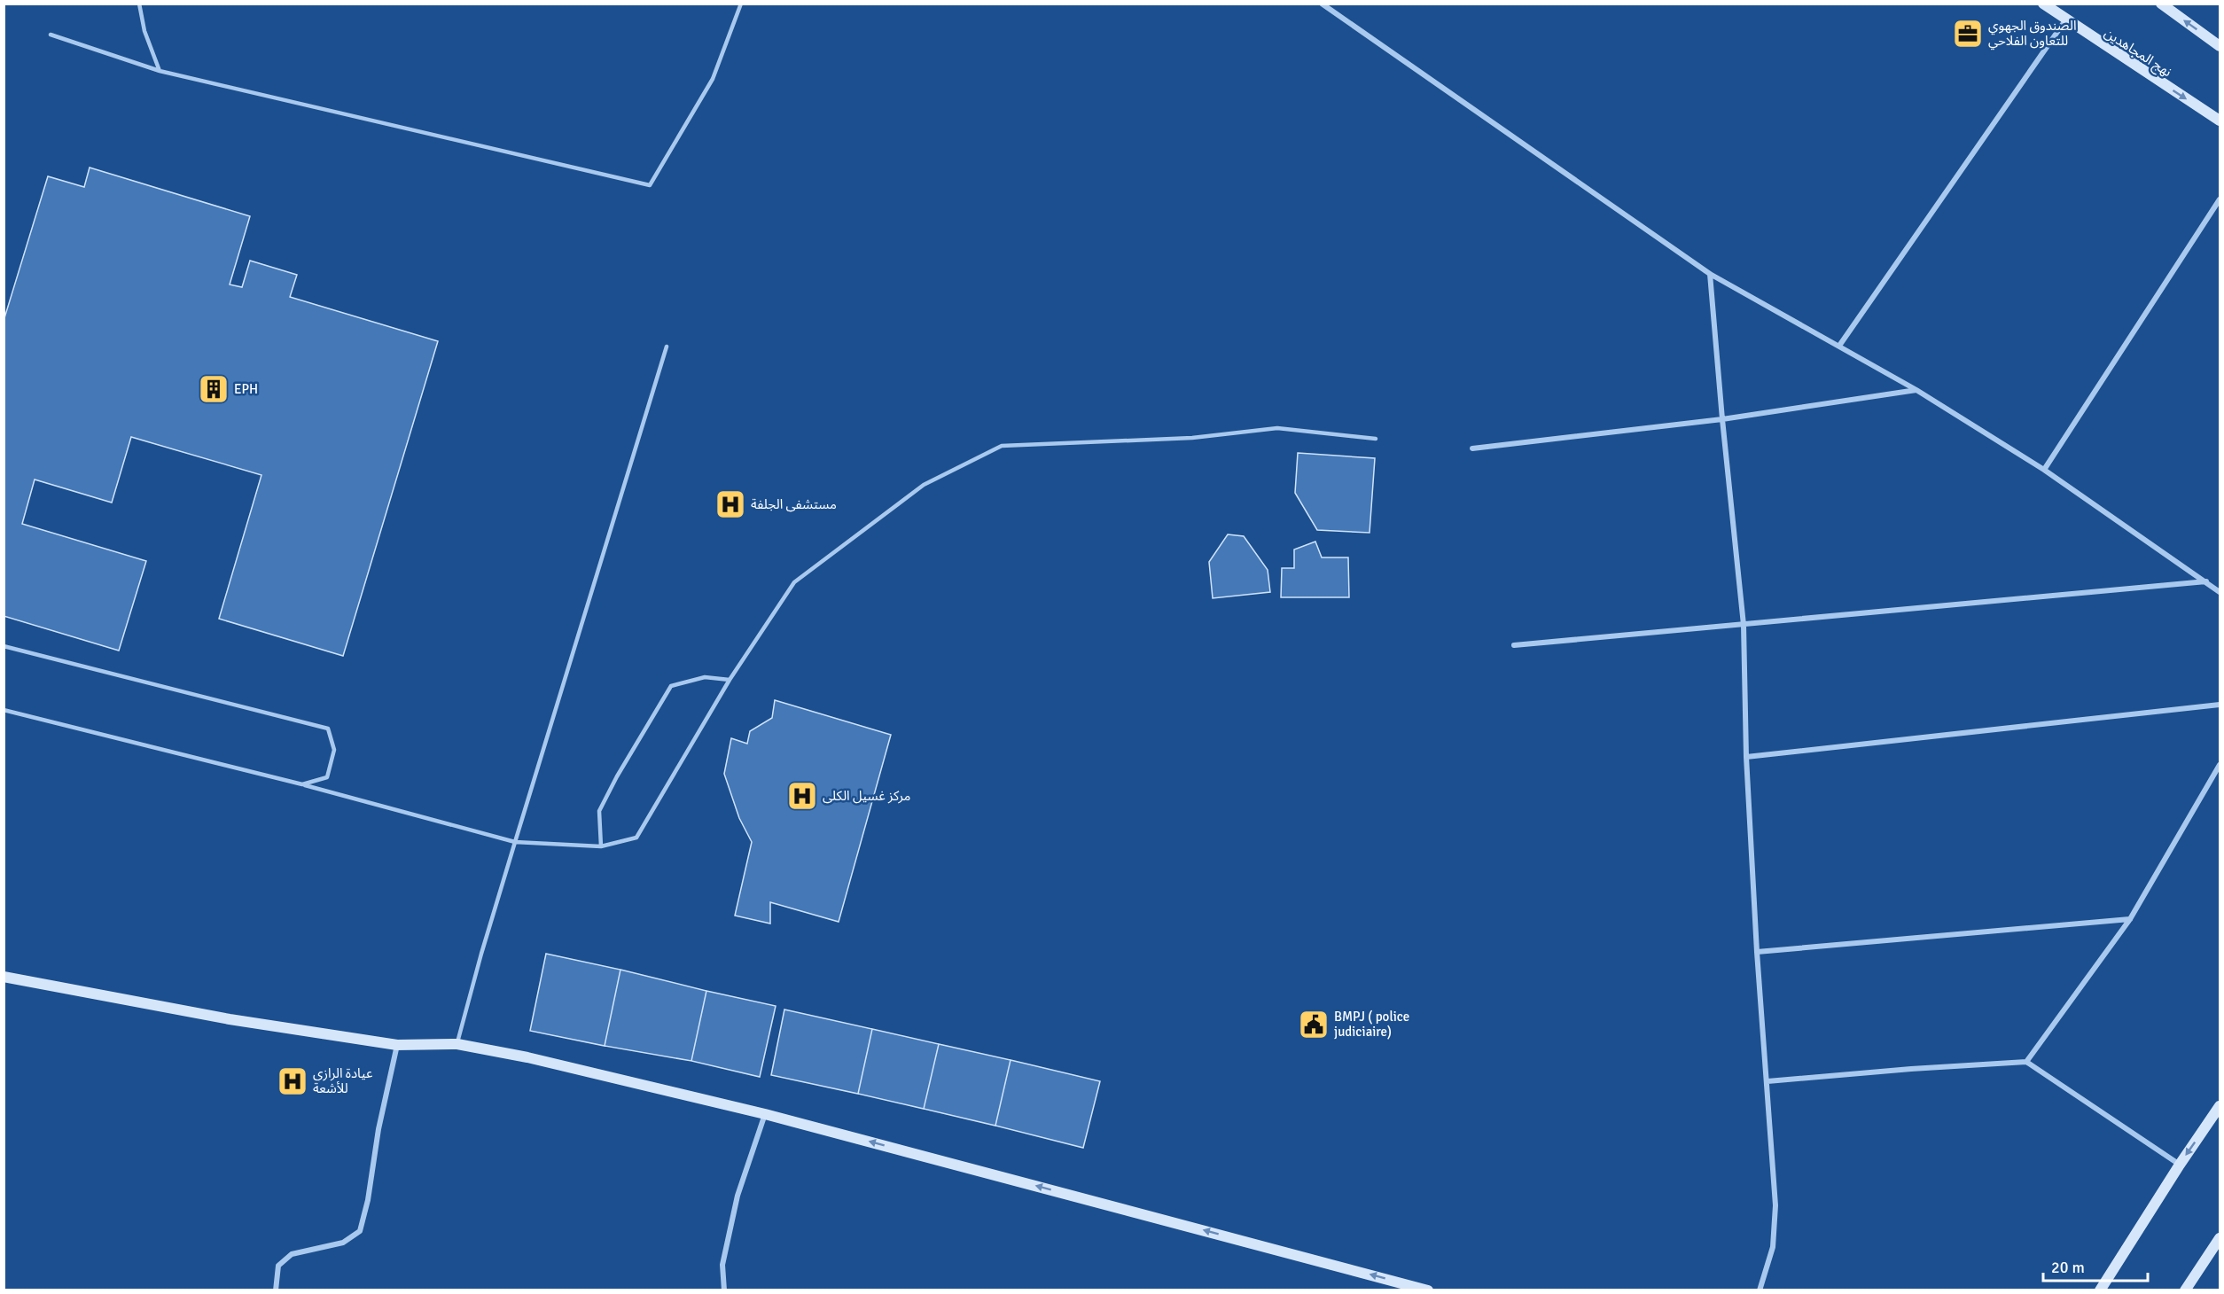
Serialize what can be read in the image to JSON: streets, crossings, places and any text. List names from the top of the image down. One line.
{"streets":{"street":["نهج المجاهدين"]},"places":{"office":["الصندوق الجهوي للتعاون الفلاحي"],"building":["EPH"],"hospital":["مستشفى الجلفة","مركز غسيل الكلى","عيادة الرازي للأشعة"],"public building":["BMPJ ( police judiciaire)"]},"scale_bar":"20 m"}
